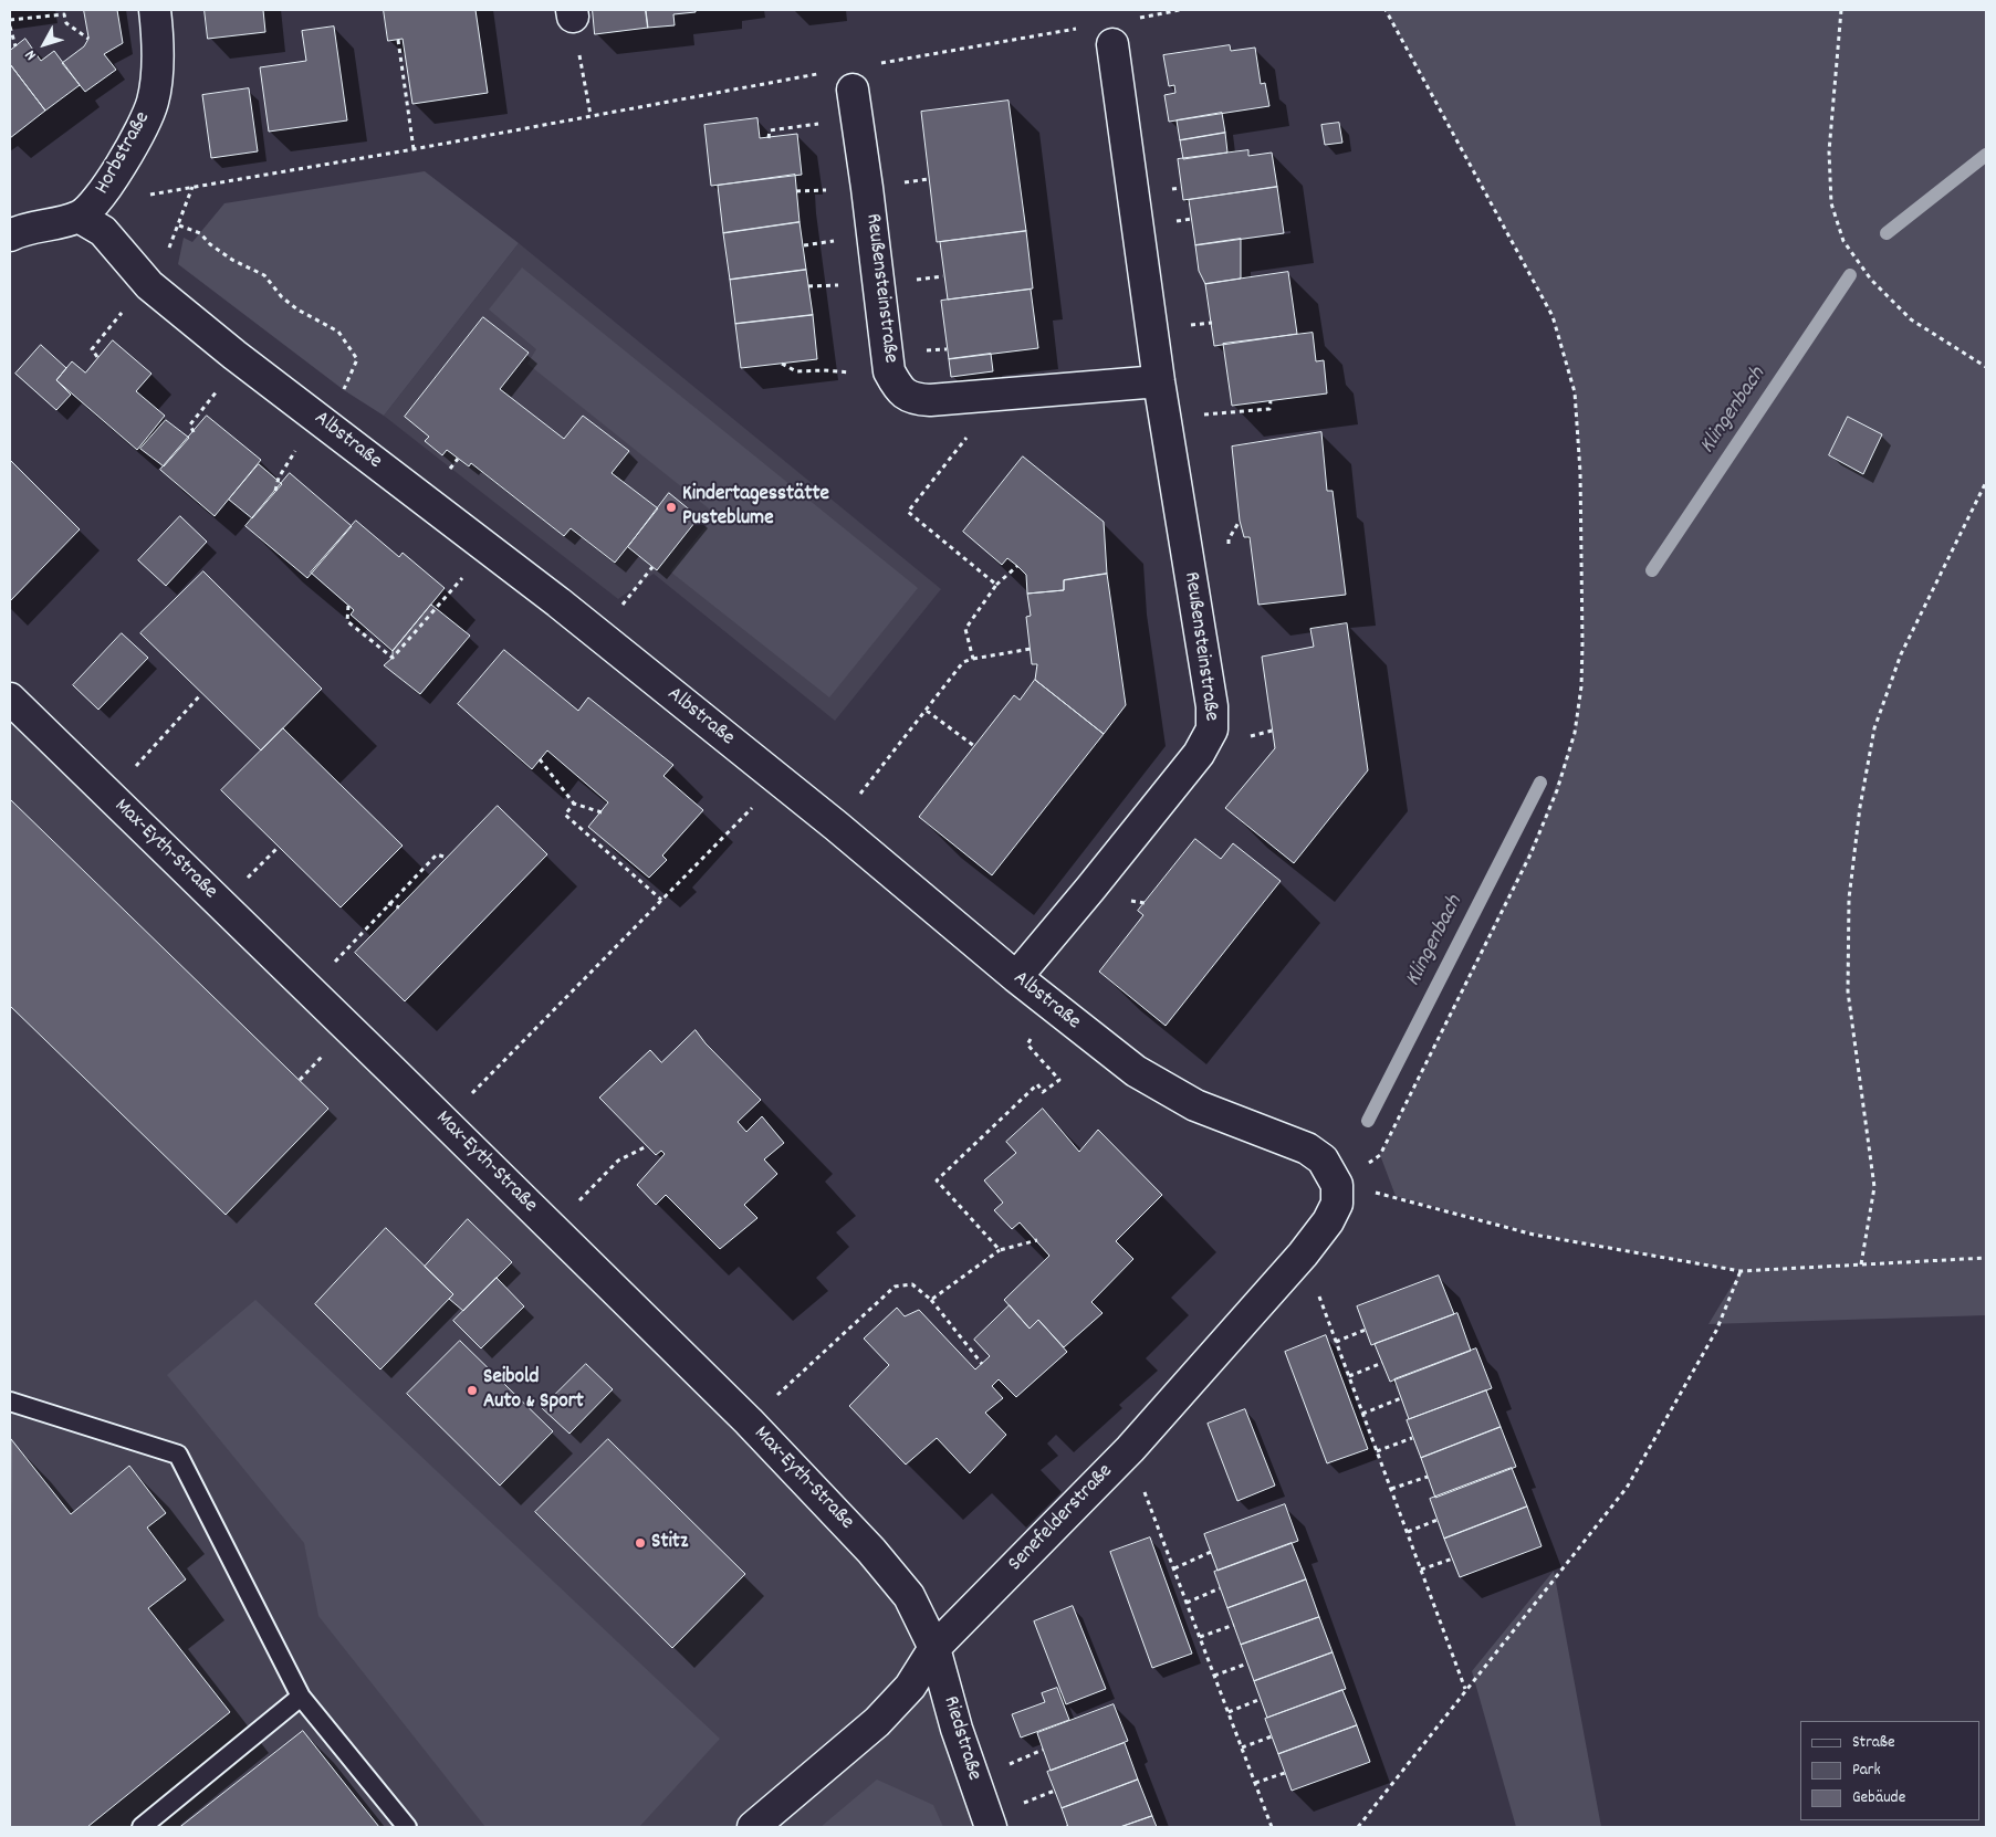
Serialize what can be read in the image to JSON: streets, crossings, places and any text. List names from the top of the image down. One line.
{"streets":{"street":["Horbstraße","Reußensteinstraße","Albstraße","Max-Eyth-Straße","Senefelderstraße","Riedstraße"]},"crossings":[["Horbstraße","Albstraße"],["Reußensteinstraße","Albstraße"],["Albstraße","Senefelderstraße"],["Max-Eyth-Straße","Senefelderstraße"],["Max-Eyth-Straße","Riedstraße"],["Senefelderstraße","Riedstraße"]],"water":["Klingenbach"],"places":["Kindertagesstätte Pusteblume","Seibold Auto & Sport","Stitz"],"legend":["Straße","Park","Gebäude"],"north":"bottom left"}
